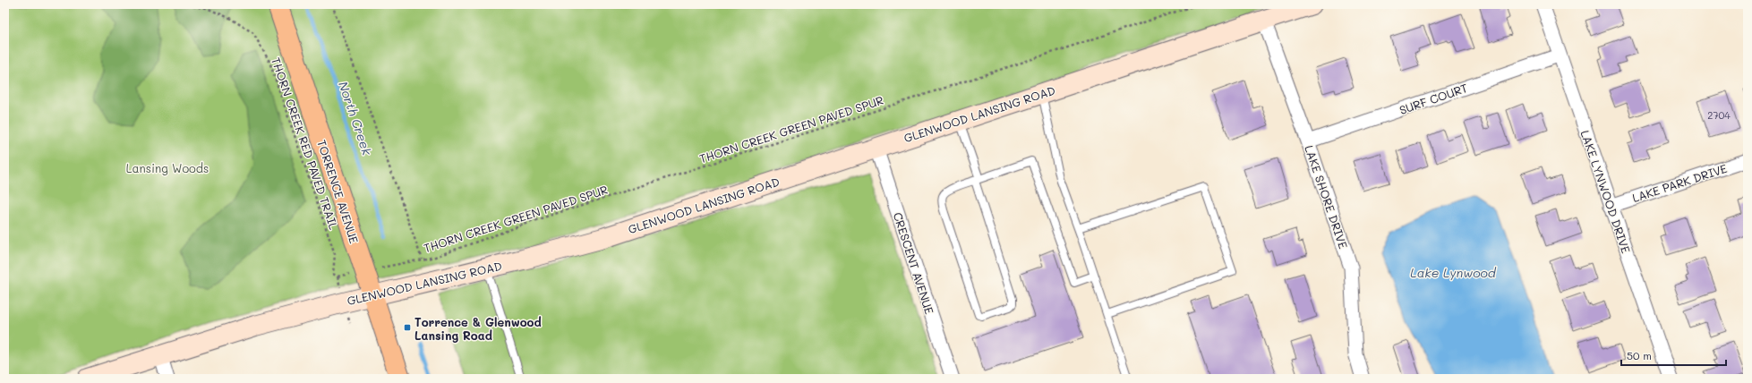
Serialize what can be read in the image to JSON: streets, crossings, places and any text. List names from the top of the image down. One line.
{"streets":{"main road":["GLENWOOD LANSING ROAD","TORRENCE AVENUE"],"street":["SURF COURT","LAKE PARK DRIVE","LAKE LYNWOOD DRIVE","LAKE SHORE DRIVE","CRESCENT AVENUE"],"path":["THORN CREEK GREEN PAVED SPUR","THORN CREEK RED PAVED TRAIL"]},"crossings":[["SURF COURT","LAKE LYNWOOD DRIVE"],["SURF COURT","LAKE SHORE DRIVE"],["GLENWOOD LANSING ROAD","TORRENCE AVENUE"],["GLENWOOD LANSING ROAD","LAKE SHORE DRIVE"],["GLENWOOD LANSING ROAD","CRESCENT AVENUE"],["LAKE PARK DRIVE","LAKE LYNWOOD DRIVE"]],"water":["North Creek","Lake Lynwood"],"parks":["Lansing Woods"],"places":{"transit":["Torrence & Glenwood Lansing Road"]},"house_numbers":["2704"],"scale_bar":"50 m"}
